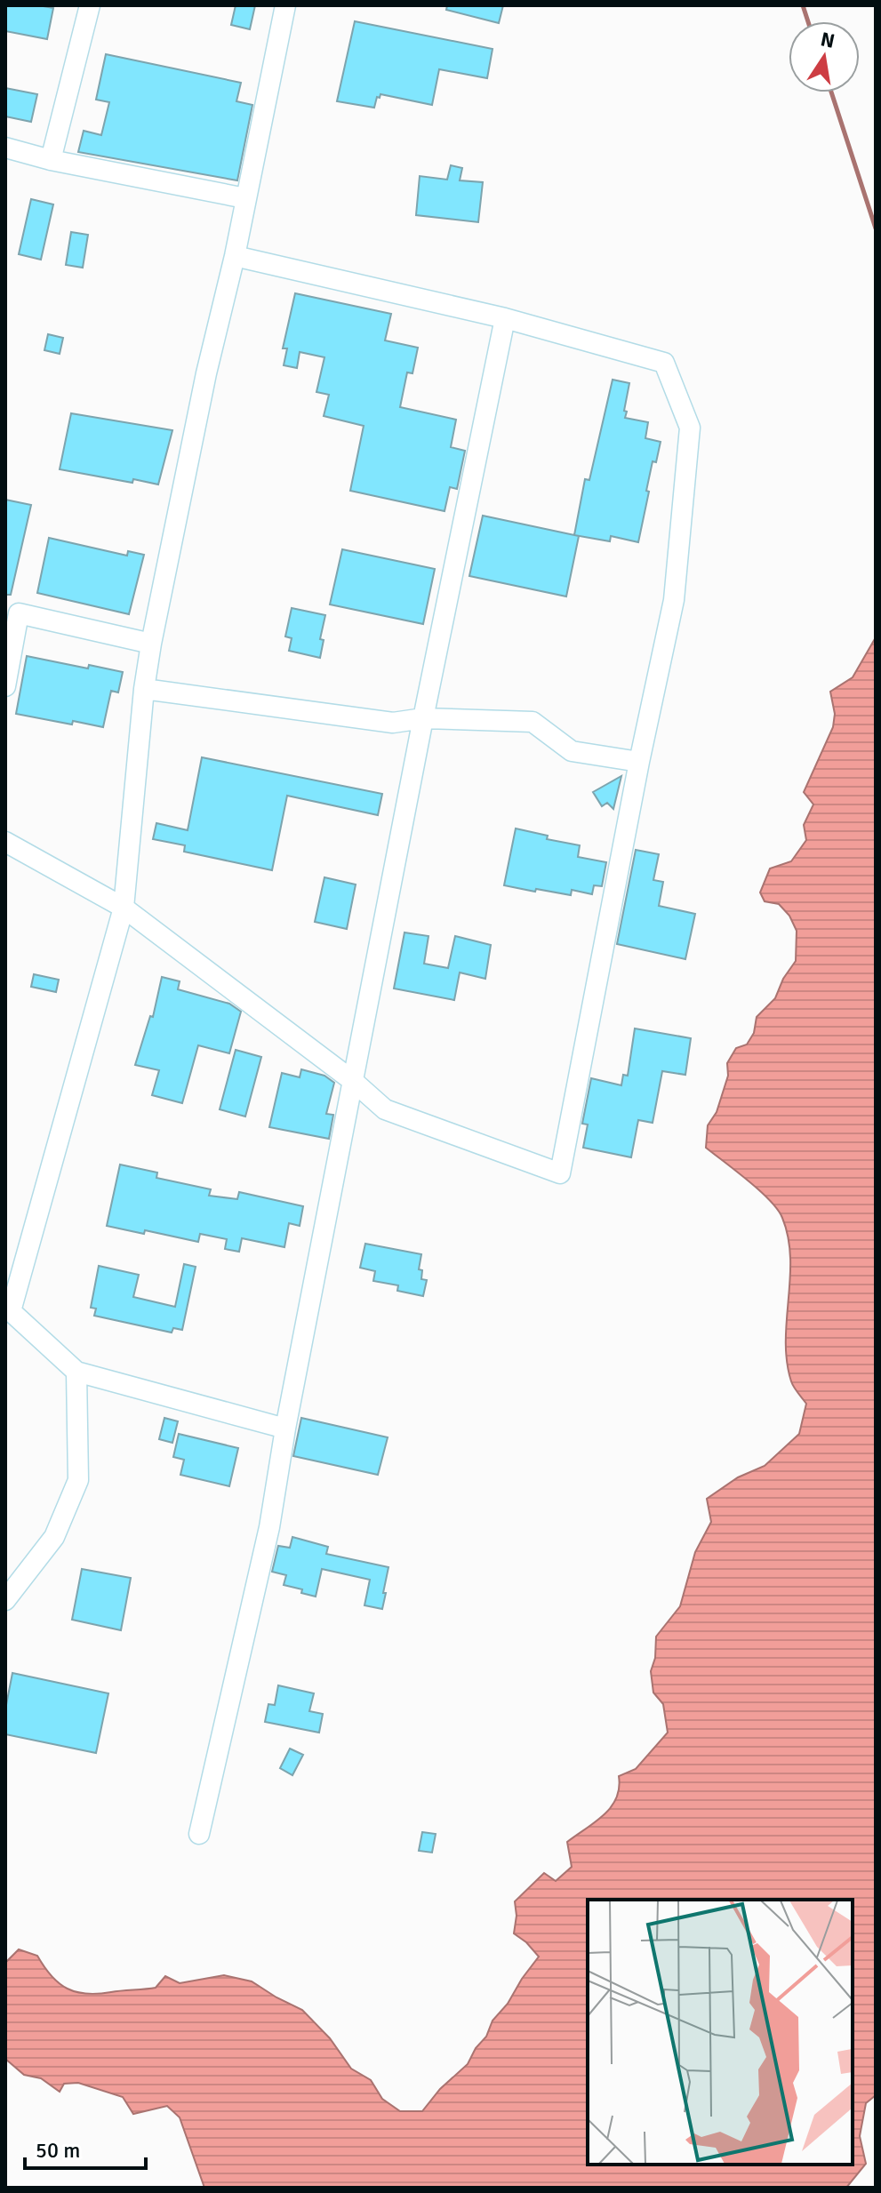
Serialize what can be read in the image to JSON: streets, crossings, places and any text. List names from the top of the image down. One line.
{"scale_bar":"50 m","north":"top"}
